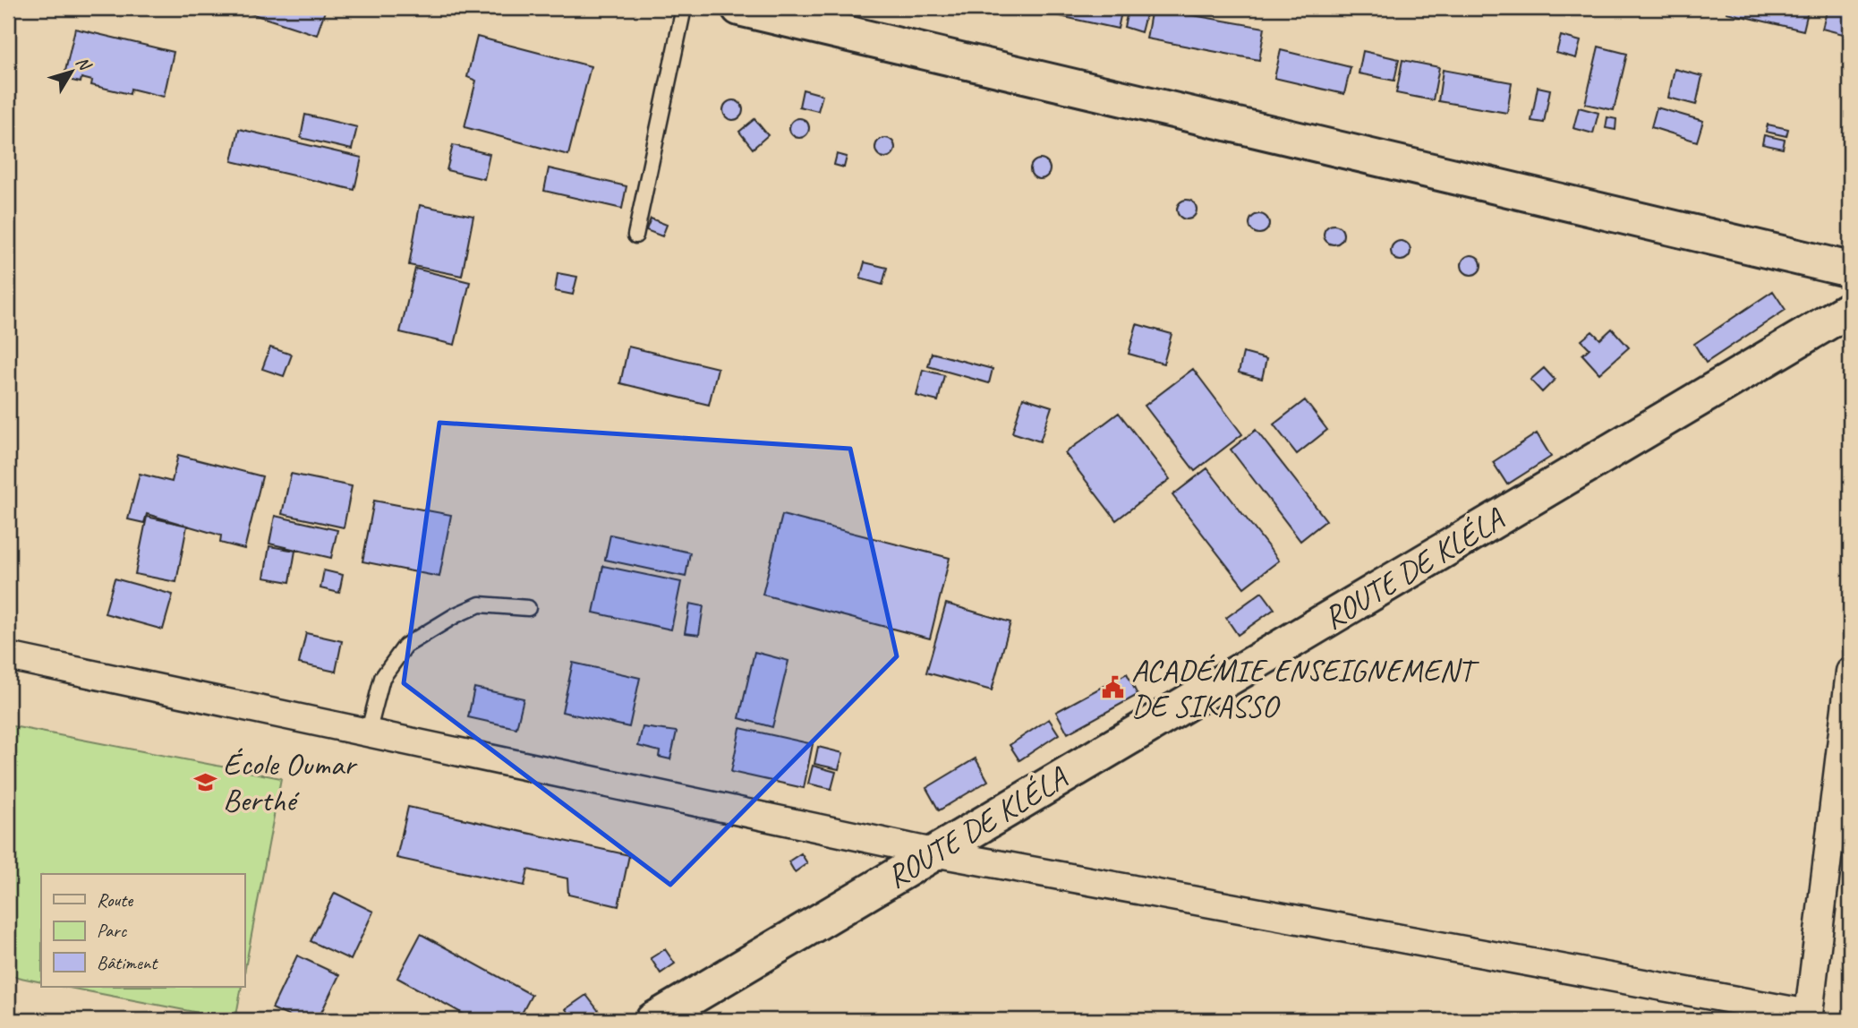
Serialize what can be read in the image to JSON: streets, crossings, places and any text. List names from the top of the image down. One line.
{"streets":{"main road":["ROUTE DE KLÉLA"]},"places":{"public building":["ACADÉMIE ENSEIGNEMENT DE SIKASSO"],"school or university":["École Oumar Berthé"]},"legend":["Route","Parc","Bâtiment"],"north":"top right"}
